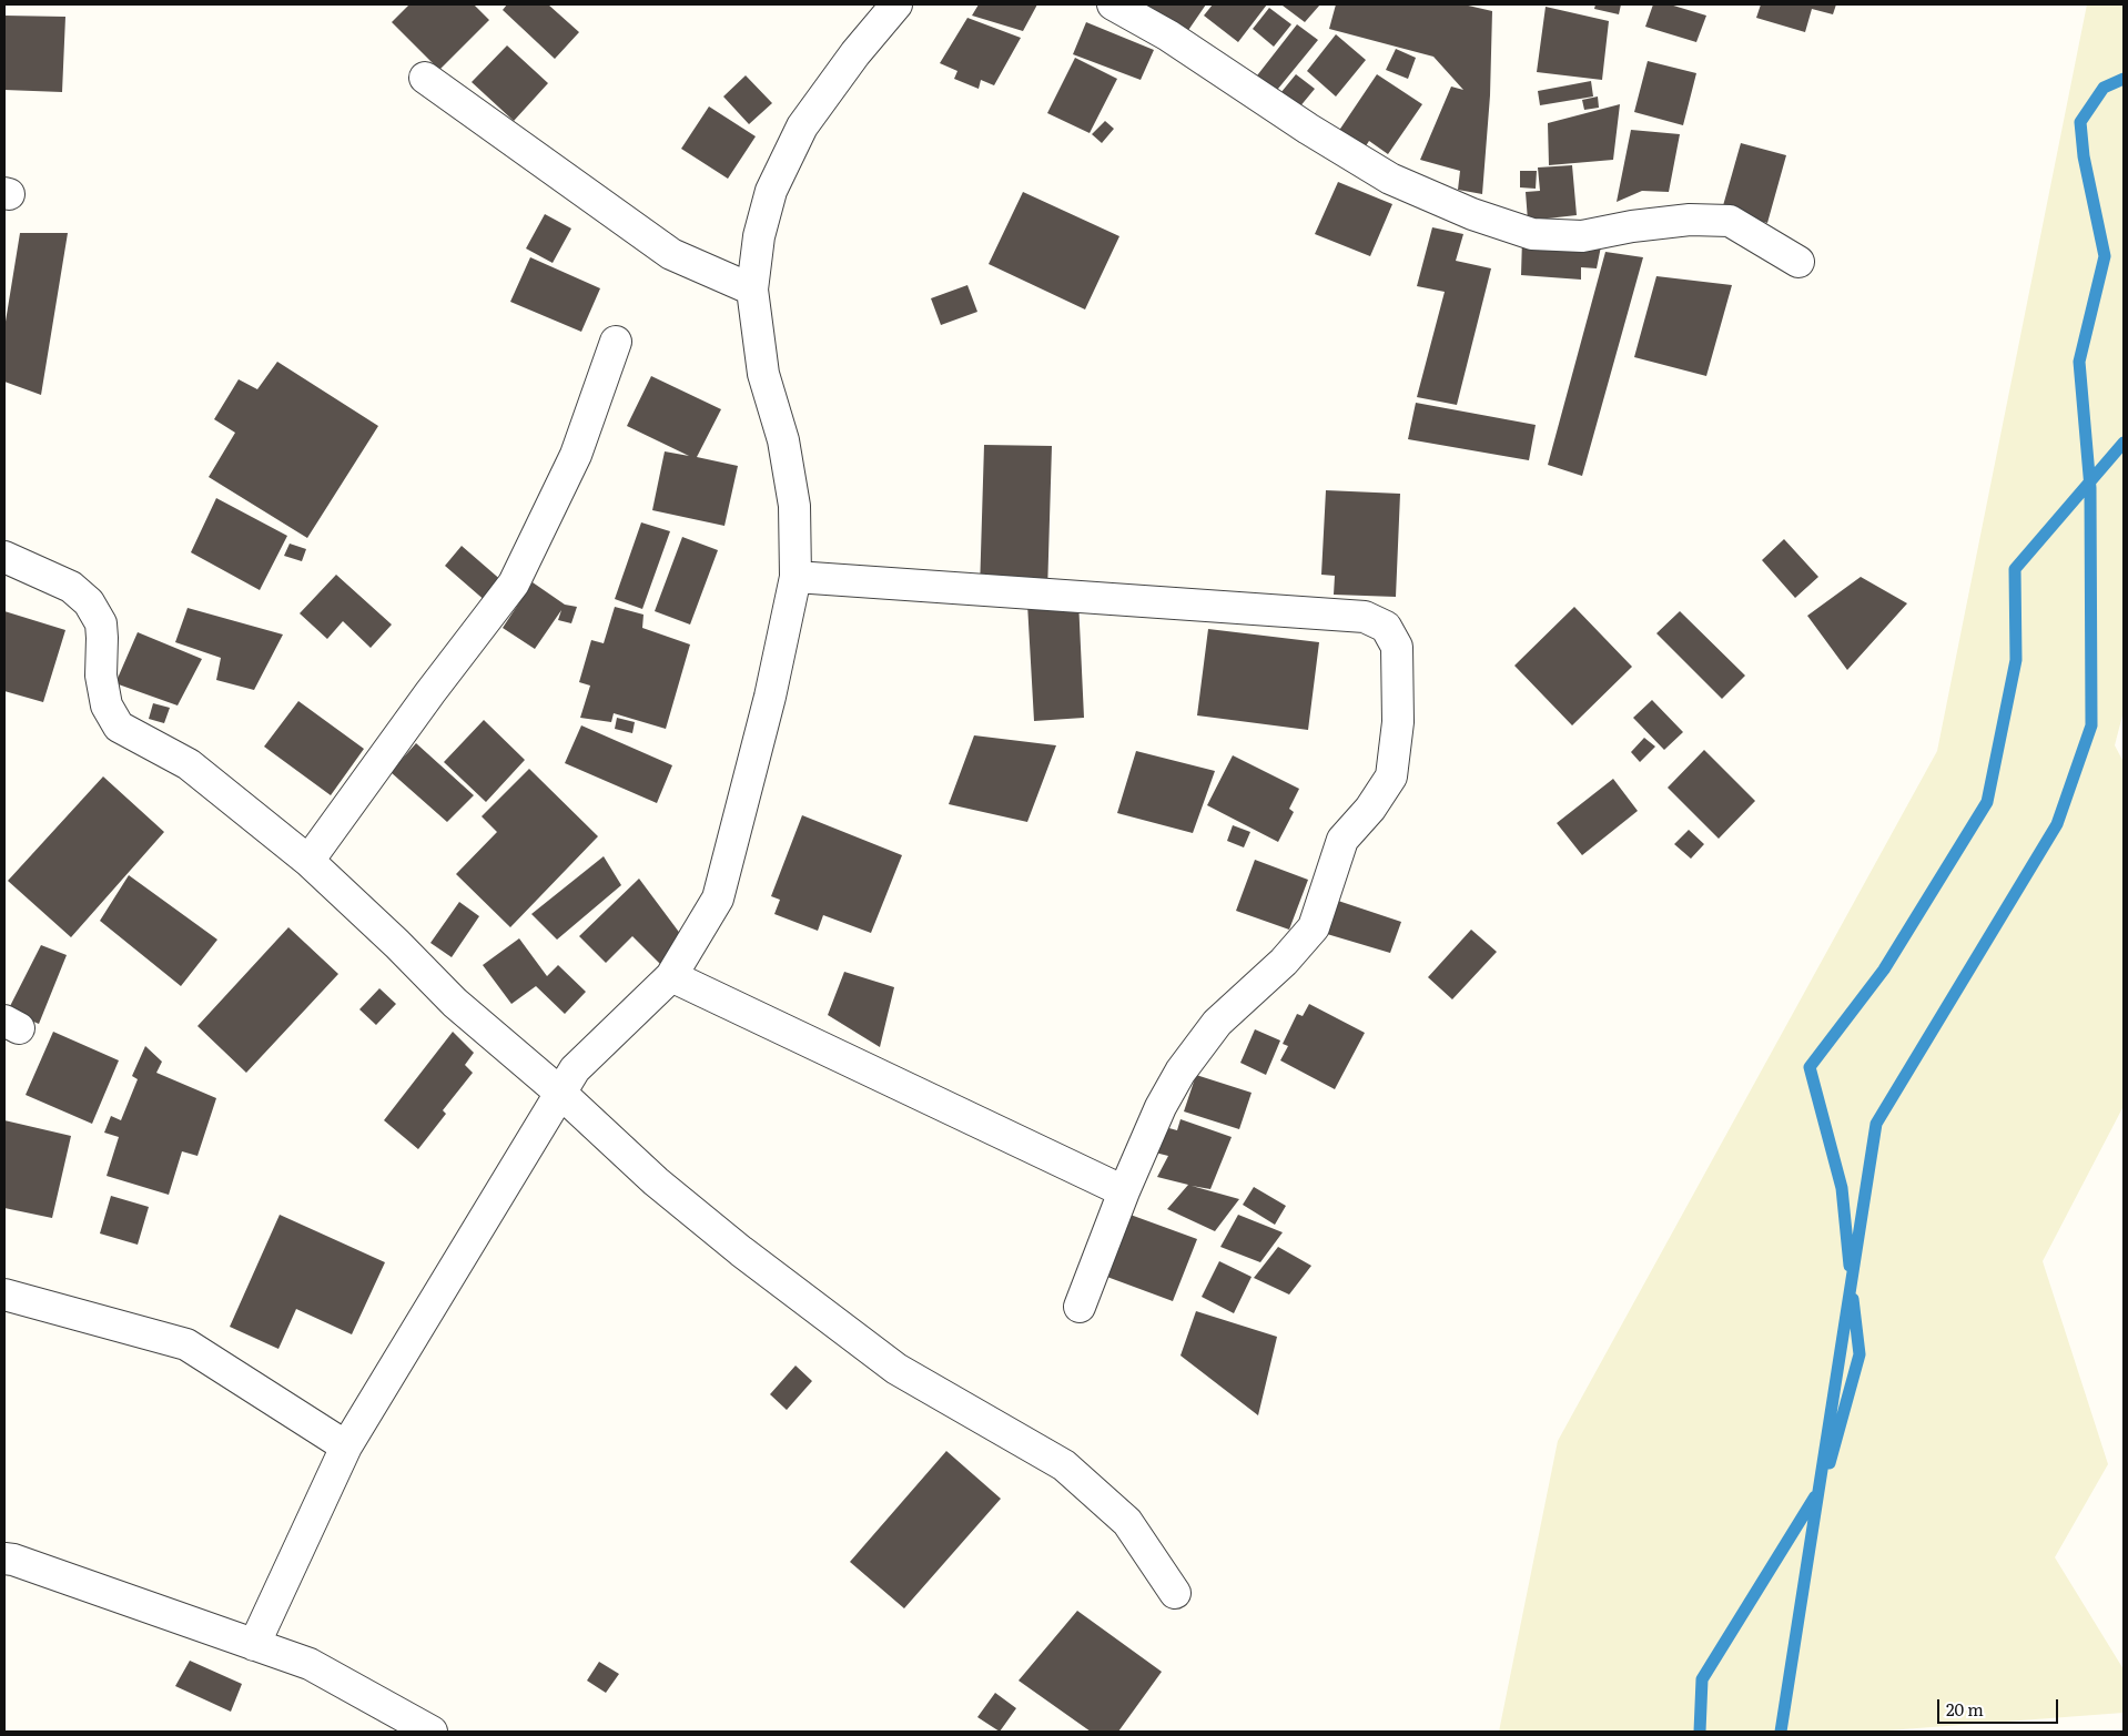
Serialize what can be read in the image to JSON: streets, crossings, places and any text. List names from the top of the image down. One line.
{"scale_bar":"20 m"}
